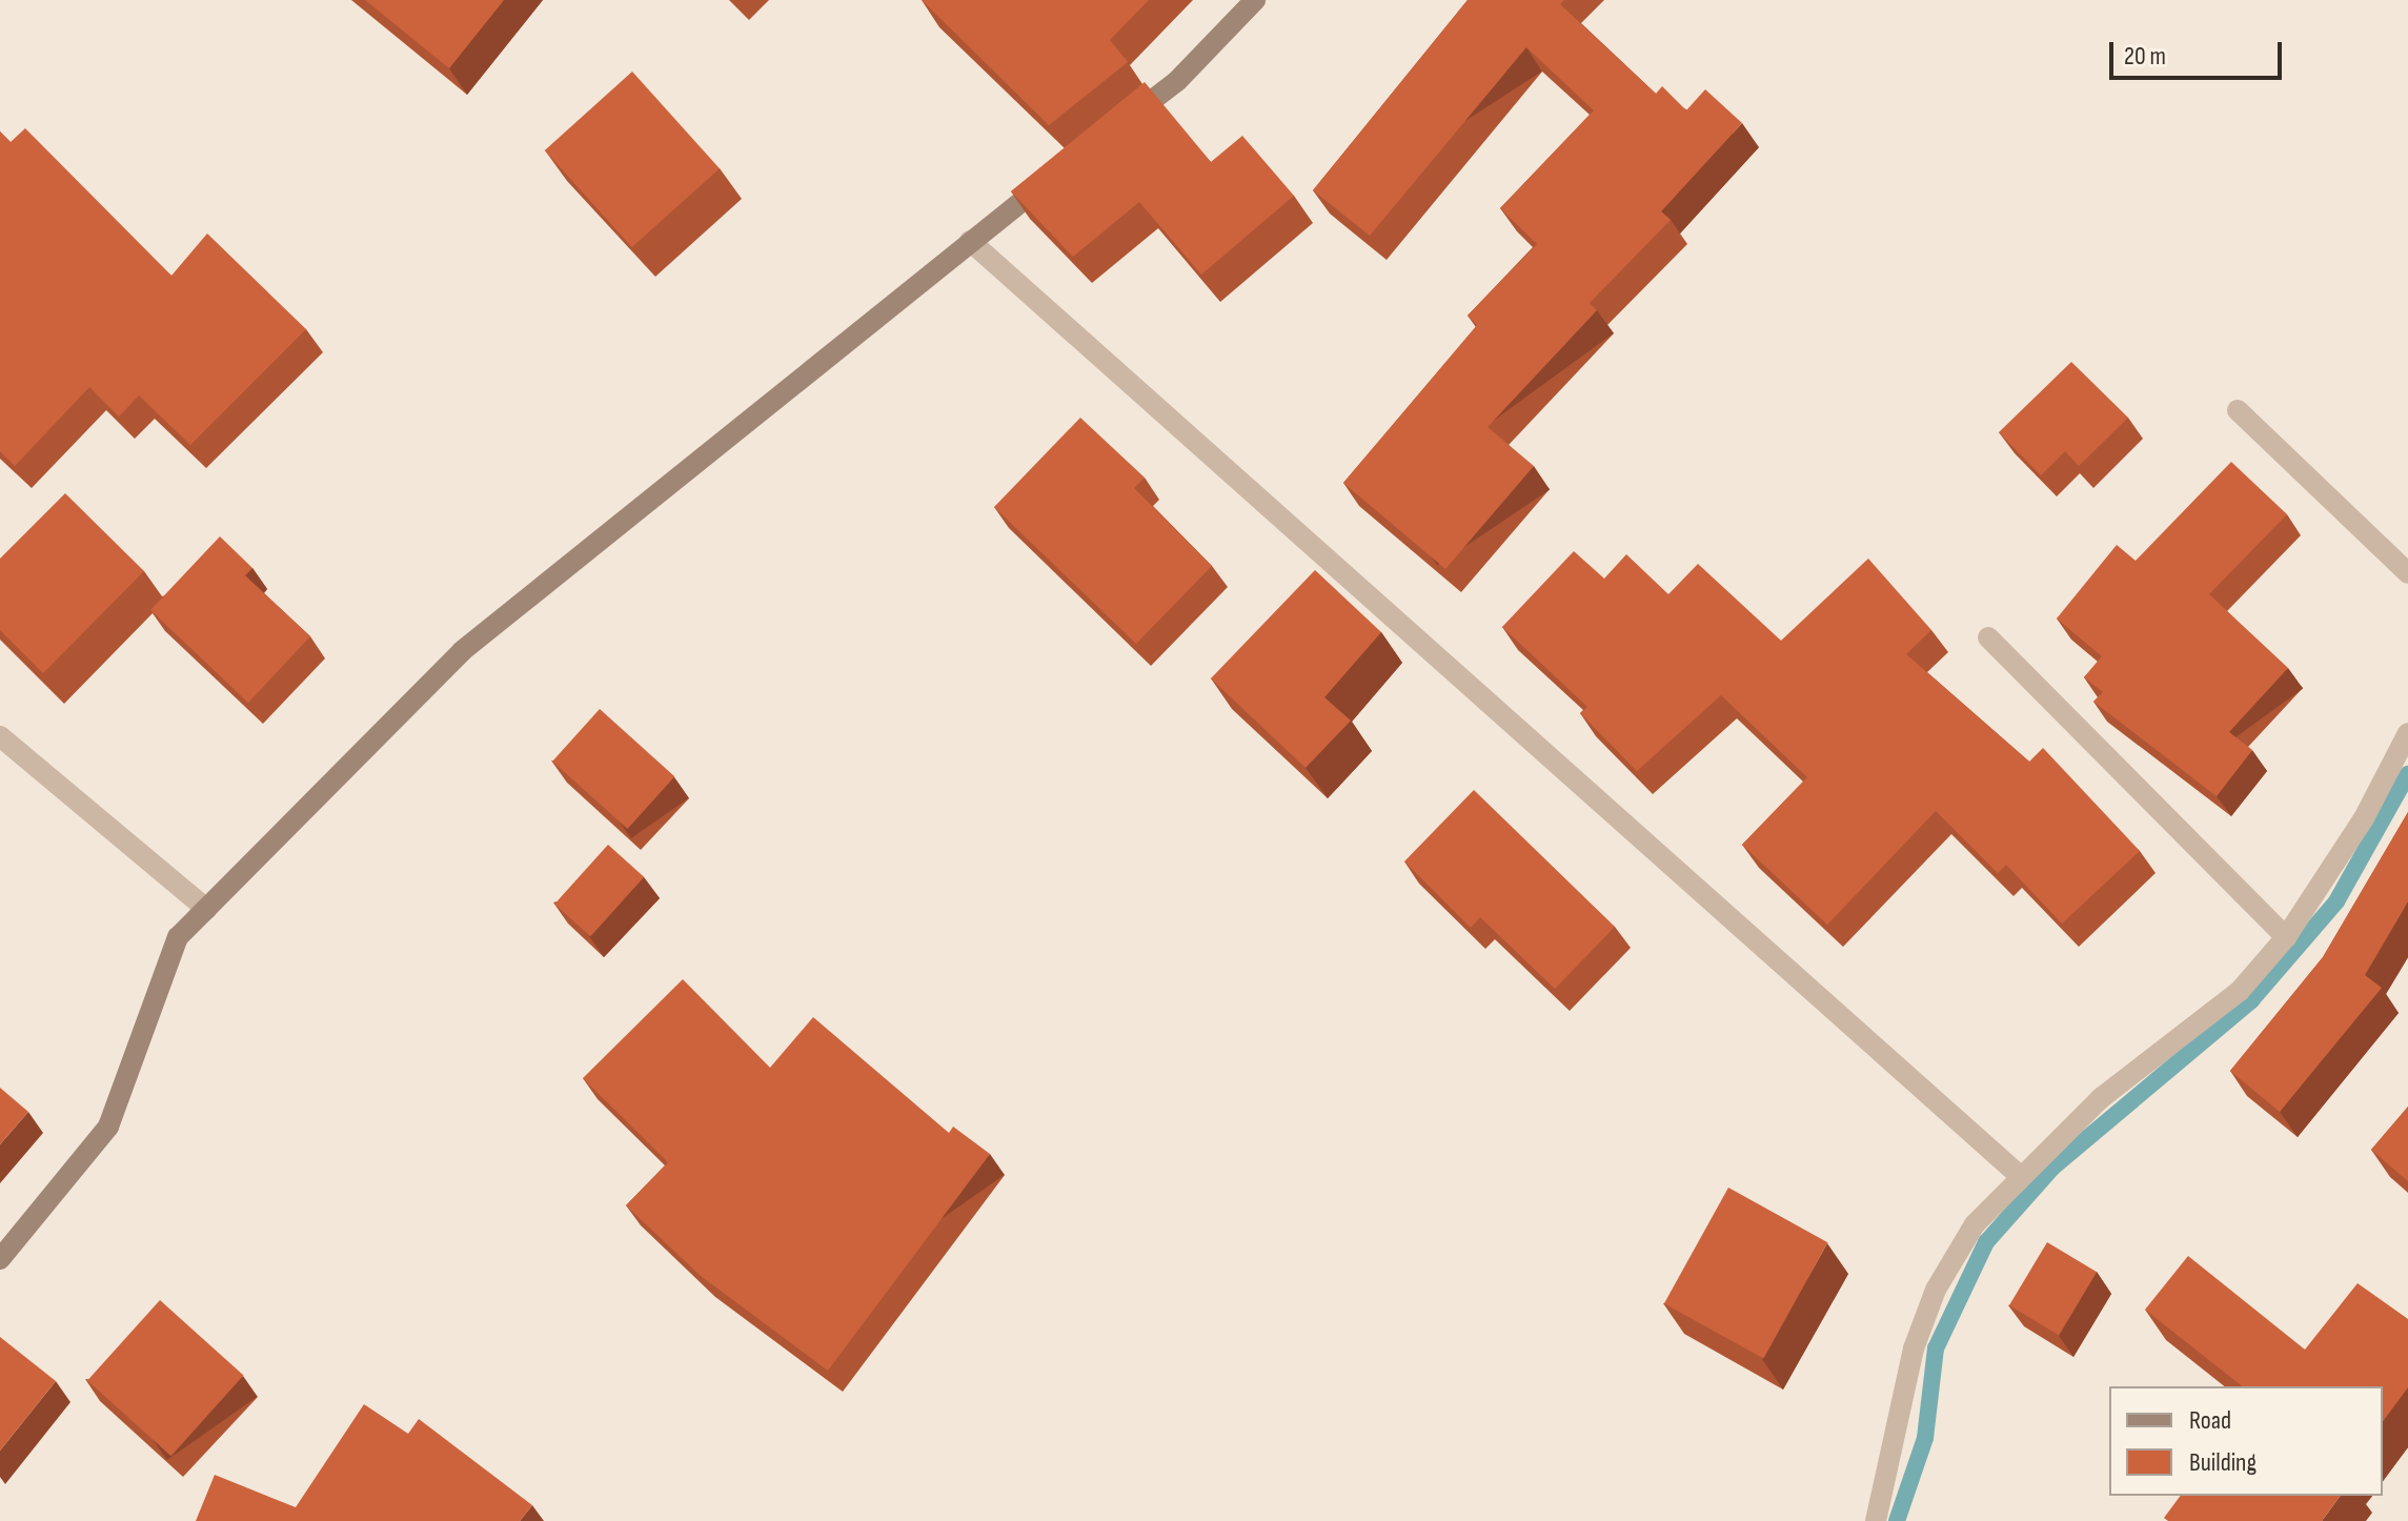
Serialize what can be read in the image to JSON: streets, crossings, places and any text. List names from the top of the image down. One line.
{"legend":["Road","Building"],"scale_bar":"20 m"}
